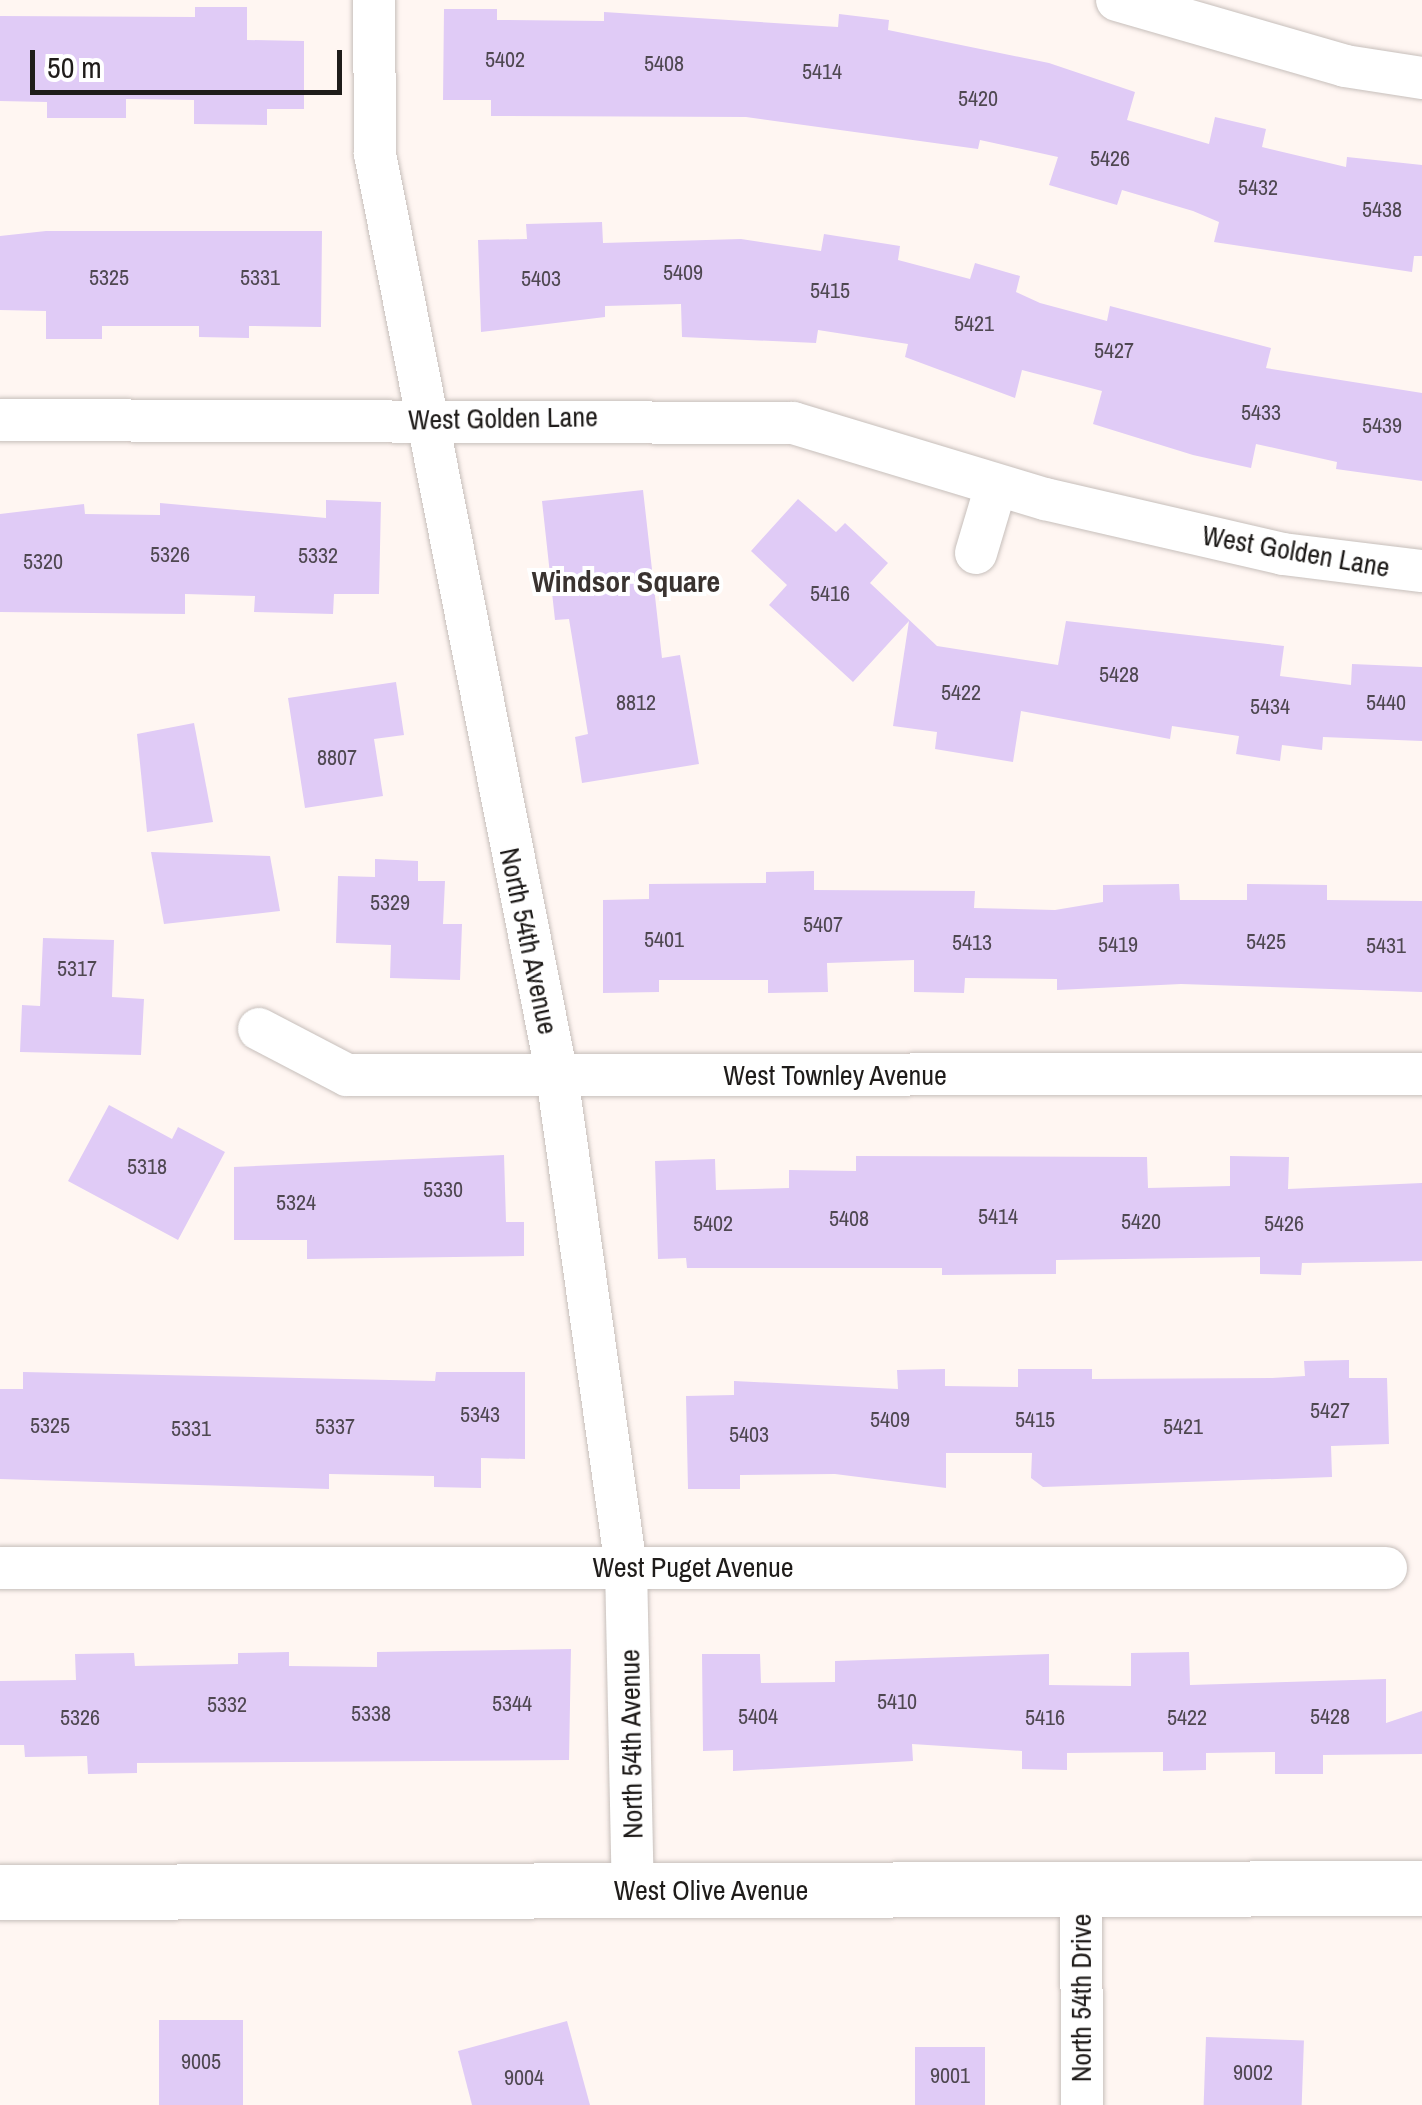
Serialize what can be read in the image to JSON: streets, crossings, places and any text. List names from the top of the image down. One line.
{"streets":{"main road":["West Olive Avenue"],"street":["West Golden Lane","North 54th Avenue","West Townley Avenue","West Puget Avenue","North 54th Drive"]},"crossings":[["West Golden Lane","North 54th Avenue"],["North 54th Avenue","West Townley Avenue"],["North 54th Avenue","West Puget Avenue"],["North 54th Avenue","West Olive Avenue"],["West Olive Avenue","North 54th Drive"]],"districts":["Windsor Square"],"house_numbers":["5402","5408","5414","5420","5426","5432","5438","5409","5325","5331","5403","5415","5421","5427","5433","5439","5326","5332","5320","5416","5428","5422","8812","5440","5434","8807","5329","5407","5401","5425","5413","5419","5431","5317","5318","5330","5324","5414","5408","5420","5402","5426","5427","5343","5409","5415","5325","5337","5421","5331","5403","5410","5344","5332","5338","5404","5428","5326","5416","5422","9005","9002","9001","9004"],"scale_bar":"50 m"}
